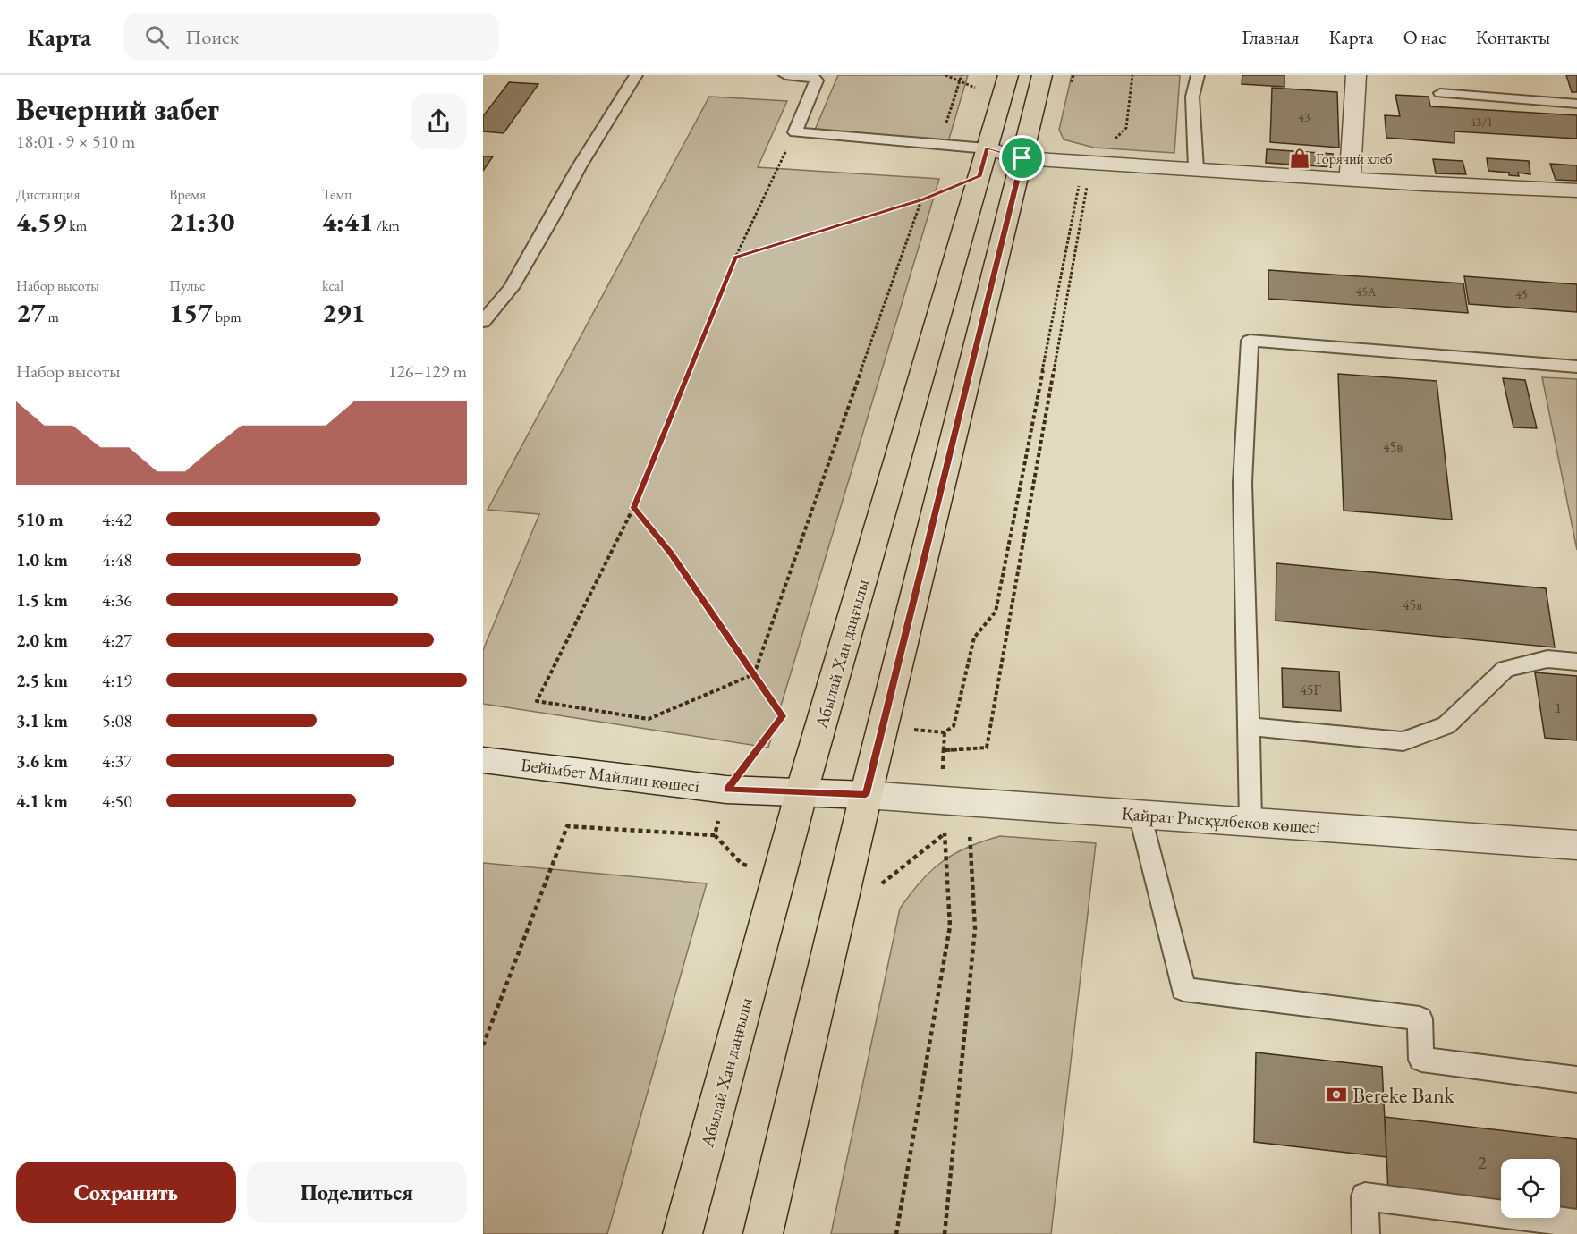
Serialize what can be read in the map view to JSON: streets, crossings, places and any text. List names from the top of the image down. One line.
{"streets":{"main road":["Абылай Хан даңғылы"],"street":["Бейімбет Майлин көшесі","Қайрат Рысқұлбеков көшесі"]},"crossings":[["Абылай Хан даңғылы","Бейімбет Майлин көшесі"],["Бейімбет Майлин көшесі","Қайрат Рысқұлбеков көшесі"]],"places":{"shop":["Горячий хлеб"],"bank":["Bereke Bank"]},"house_numbers":["43","43/1","45А","45","45в","45в","45Г","1","2"],"page":{"header":"Карта","search":"Поиск","nav":["Главная","Карта","О нас","Контакты"],"heading":["Вечерний забег","18:01 · 9 × 510 m"],"stats":[["Дистанция","4.59 km"],["Время","21:30"],["Темп","4:41 /km"],["Набор высоты","27 m"],["Пульс","157 bpm"],["kcal","291"]],"chart":["Набор высоты","126–129 m"],"list":[{"name":"510 m","note":"4:42"},{"name":"1.0 km","note":"4:48"},{"name":"1.5 km","note":"4:36"},{"name":"2.0 km","note":"4:27"},{"name":"2.5 km","note":"4:19"},{"name":"3.1 km","note":"5:08"},{"name":"3.6 km","note":"4:37"},{"name":"4.1 km","note":"4:50"}],"buttons":["Сохранить","Поделиться"]}}
